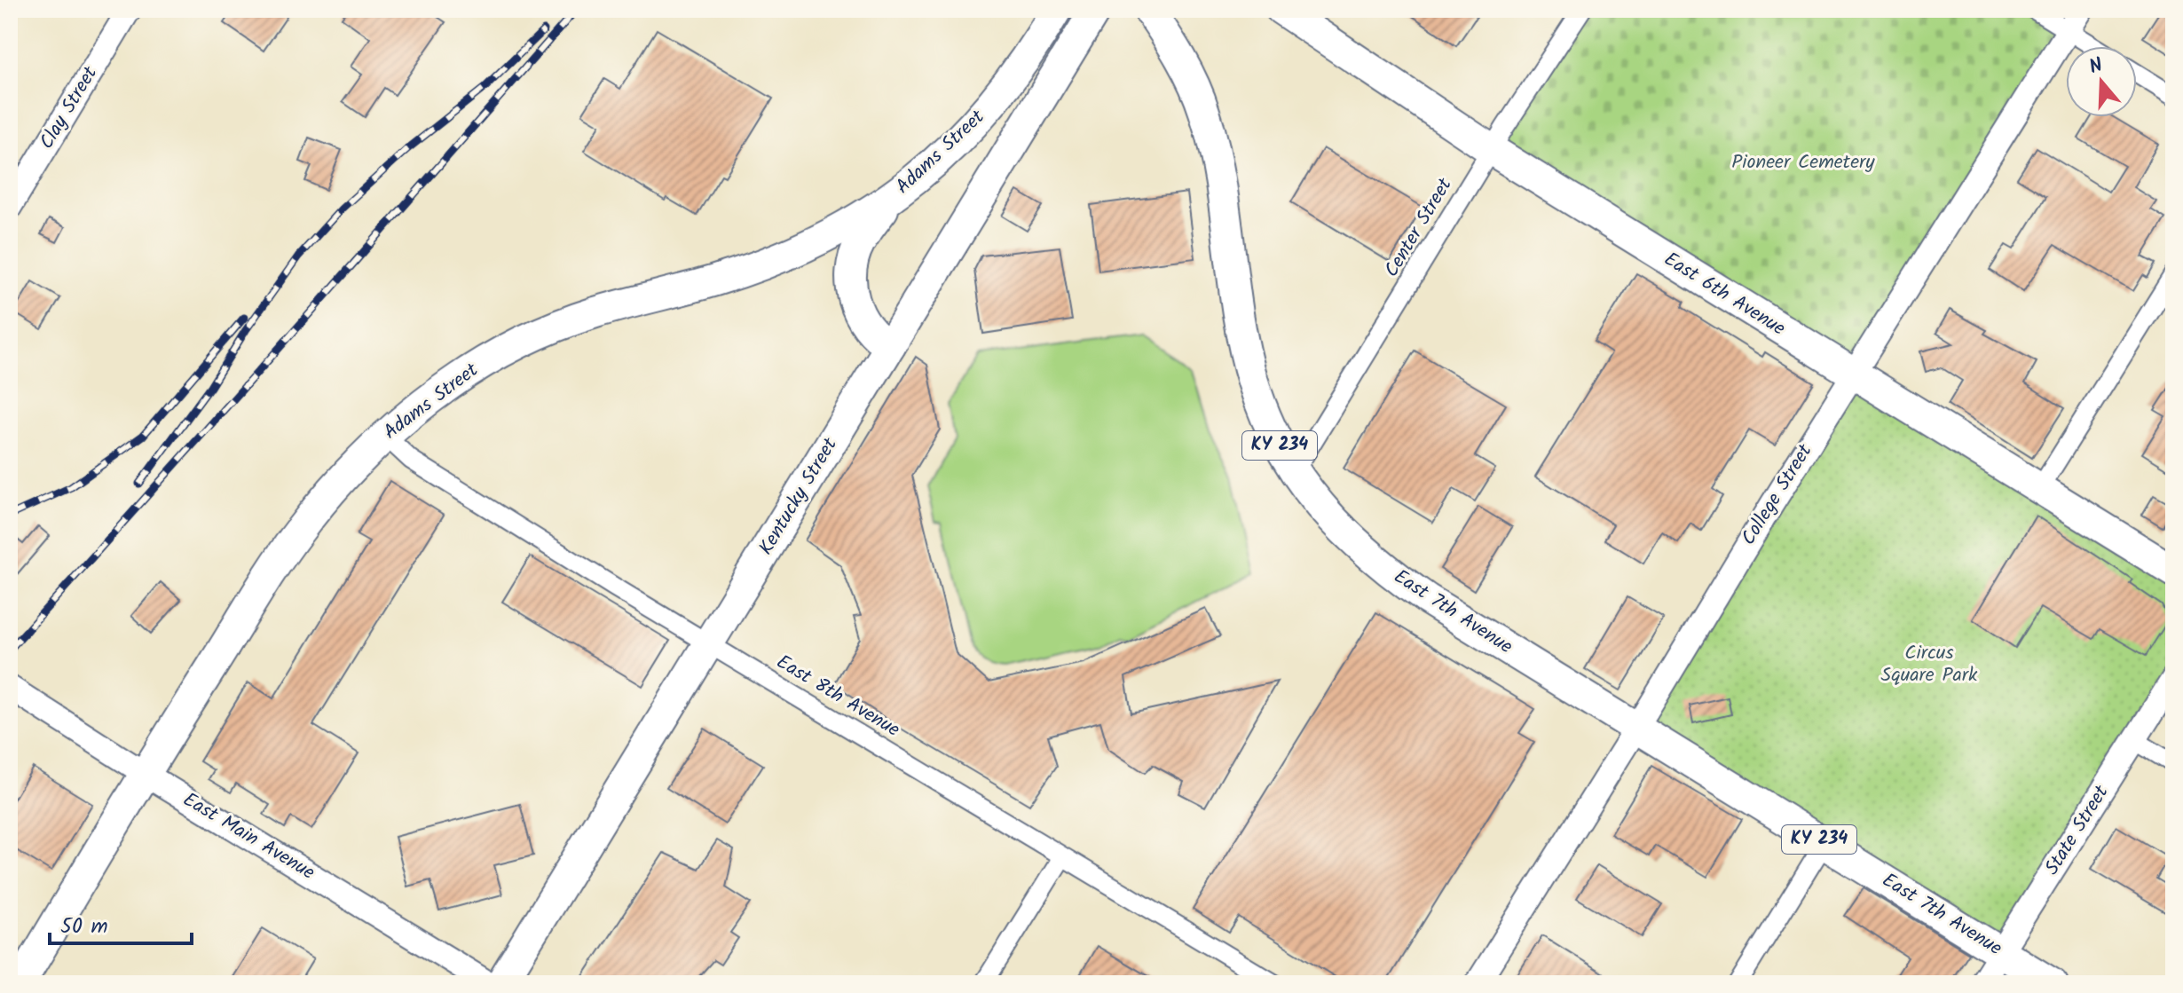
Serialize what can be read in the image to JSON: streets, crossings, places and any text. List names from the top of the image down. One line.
{"streets":{"main road":["Adams Street","East 6th Avenue","KY 234","Kentucky Street","East 7th Avenue"],"street":["Clay Street","Center Street","College Street","East 8th Avenue","State Street","East Main Avenue"]},"crossings":[["Adams Street","East 8th Avenue"],["Adams Street","East Main Avenue"],["Center Street","East 6th Avenue"],["Center Street","East 7th Avenue"],["East 6th Avenue","College Street"],["College Street","East 7th Avenue"],["Kentucky Street","East 8th Avenue"],["East 7th Avenue","State Street"]],"parks":["Pioneer Cemetery","Circus Square Park"],"scale_bar":"50 m","north":"top"}
